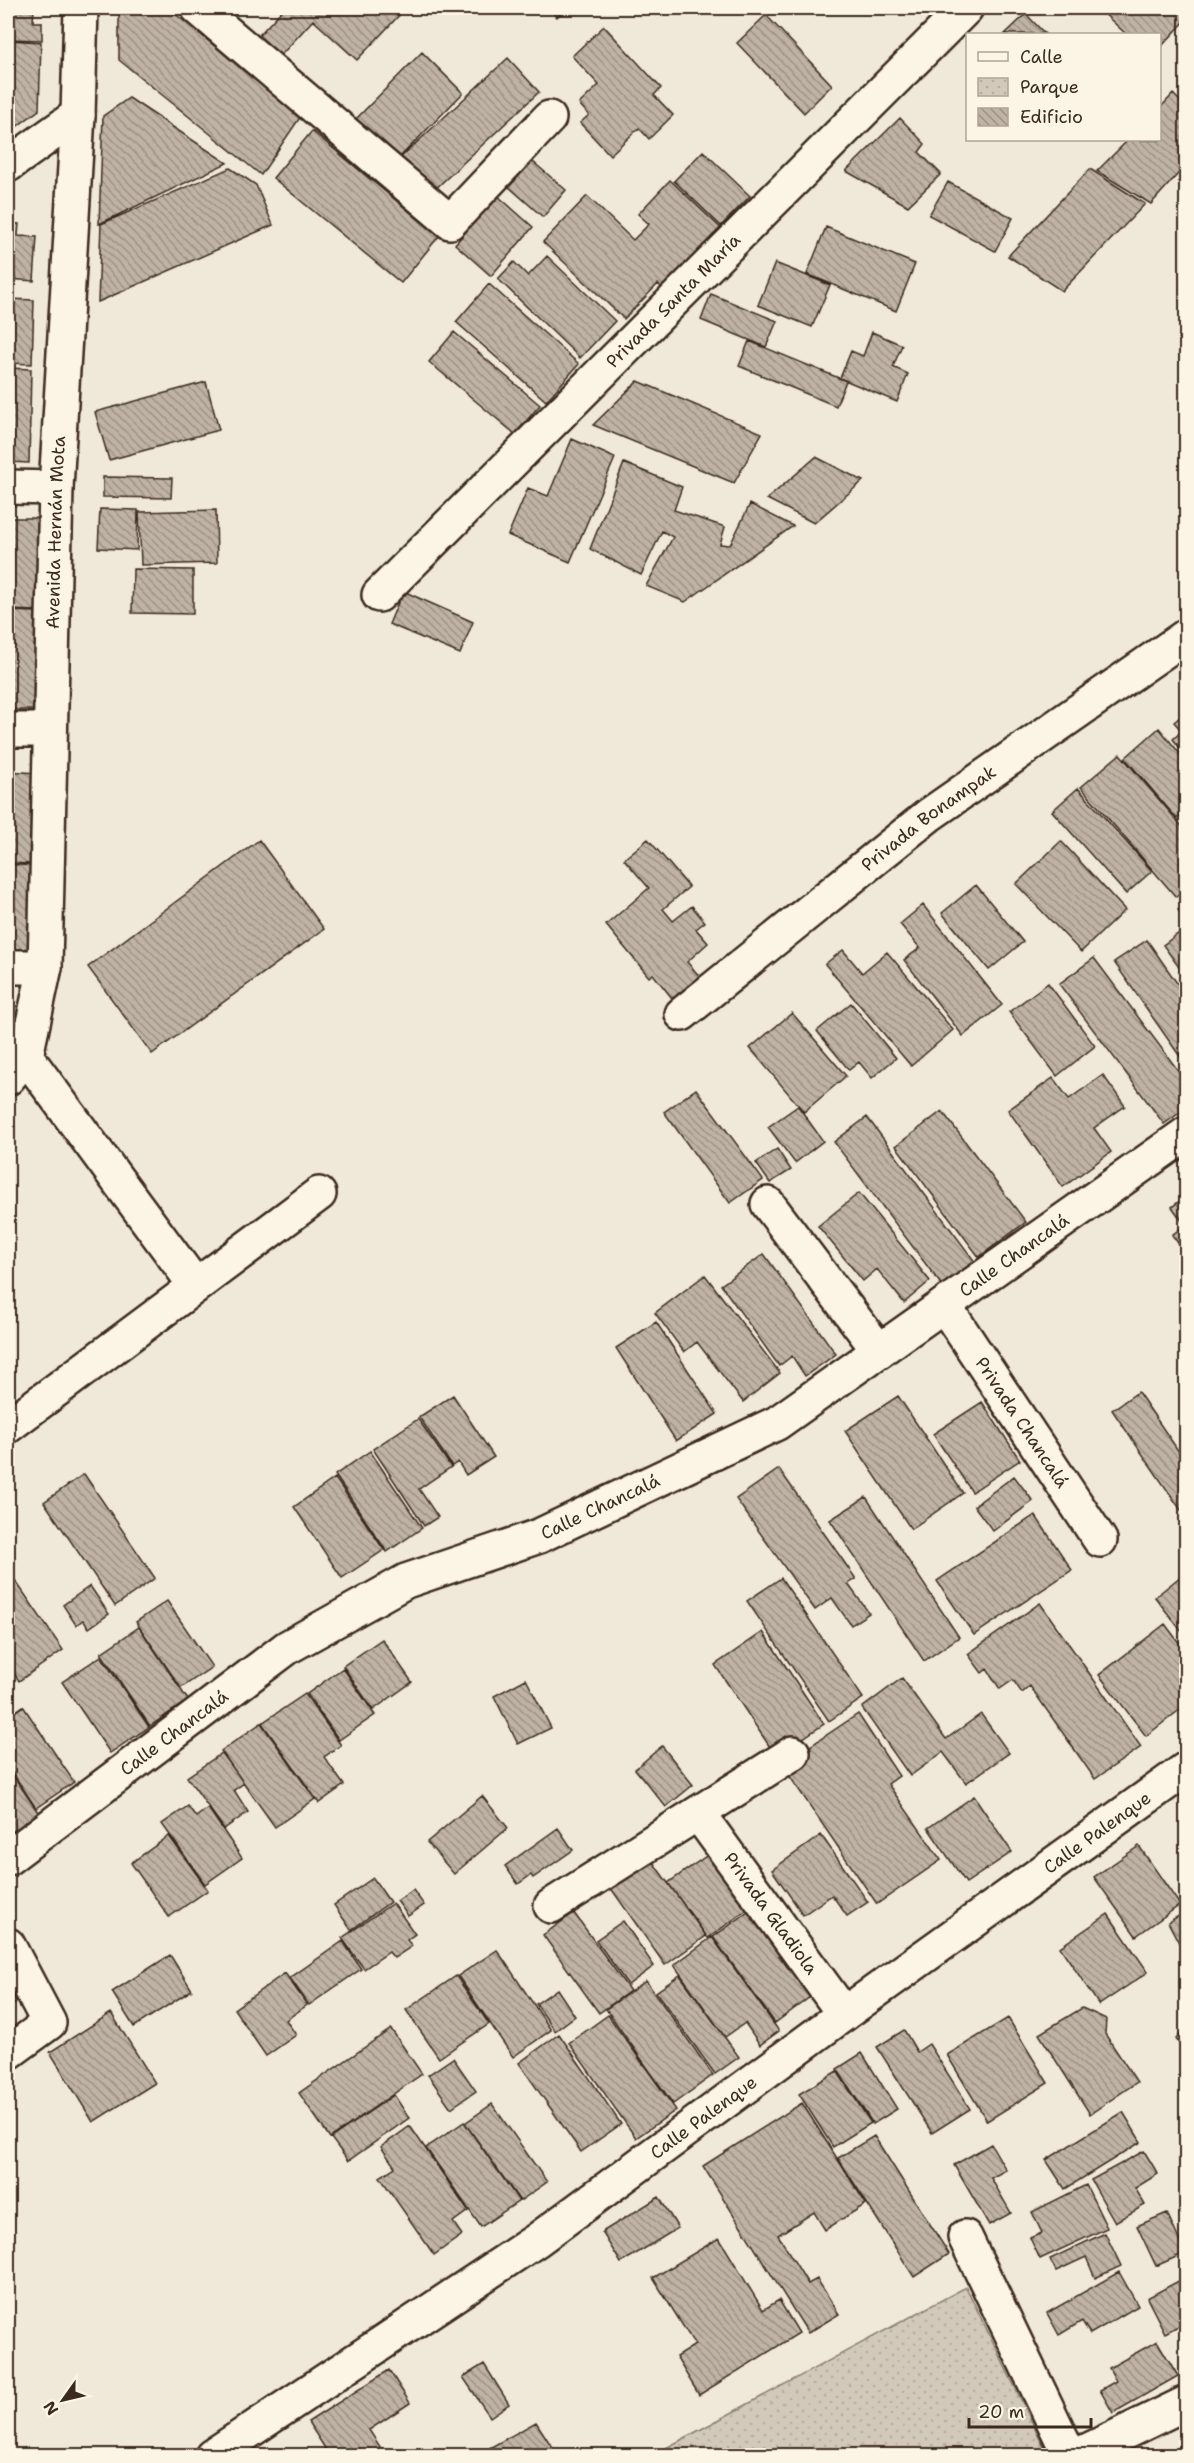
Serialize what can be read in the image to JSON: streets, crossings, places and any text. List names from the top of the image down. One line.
{"streets":{"street":["Privada Santa María","Avenida Hernán Mota","Privada Bonampak","Calle Chancalá","Privada Chancalá","Calle Palenque","Privada Gladiola"]},"crossings":[["Calle Chancalá","Privada Chancalá"],["Calle Palenque","Privada Gladiola"]],"legend":["Calle","Parque","Edificio"],"scale_bar":"20 m","north":"bottom left"}
